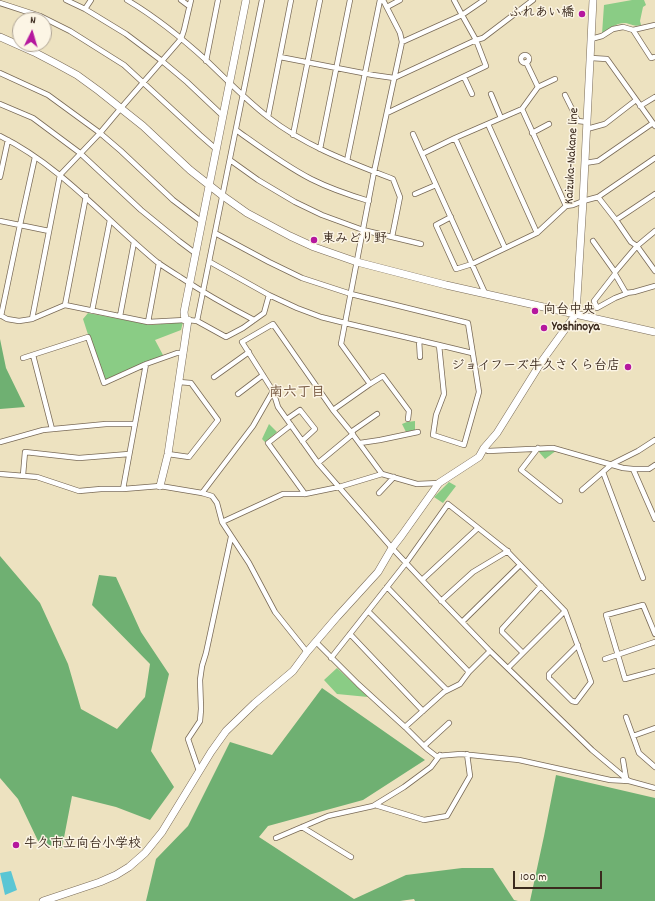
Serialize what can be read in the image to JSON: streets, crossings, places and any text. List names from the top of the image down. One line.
{"streets":{"street":["Kaizuka-Nakane line"]},"districts":["南六丁目"],"places":["ふれあい橋","東みどり野","向台中央","Yoshinoya","ジョイフーズ牛久さくら台店","牛久市立向台小学校"],"scale_bar":"100 m","north":"top"}
